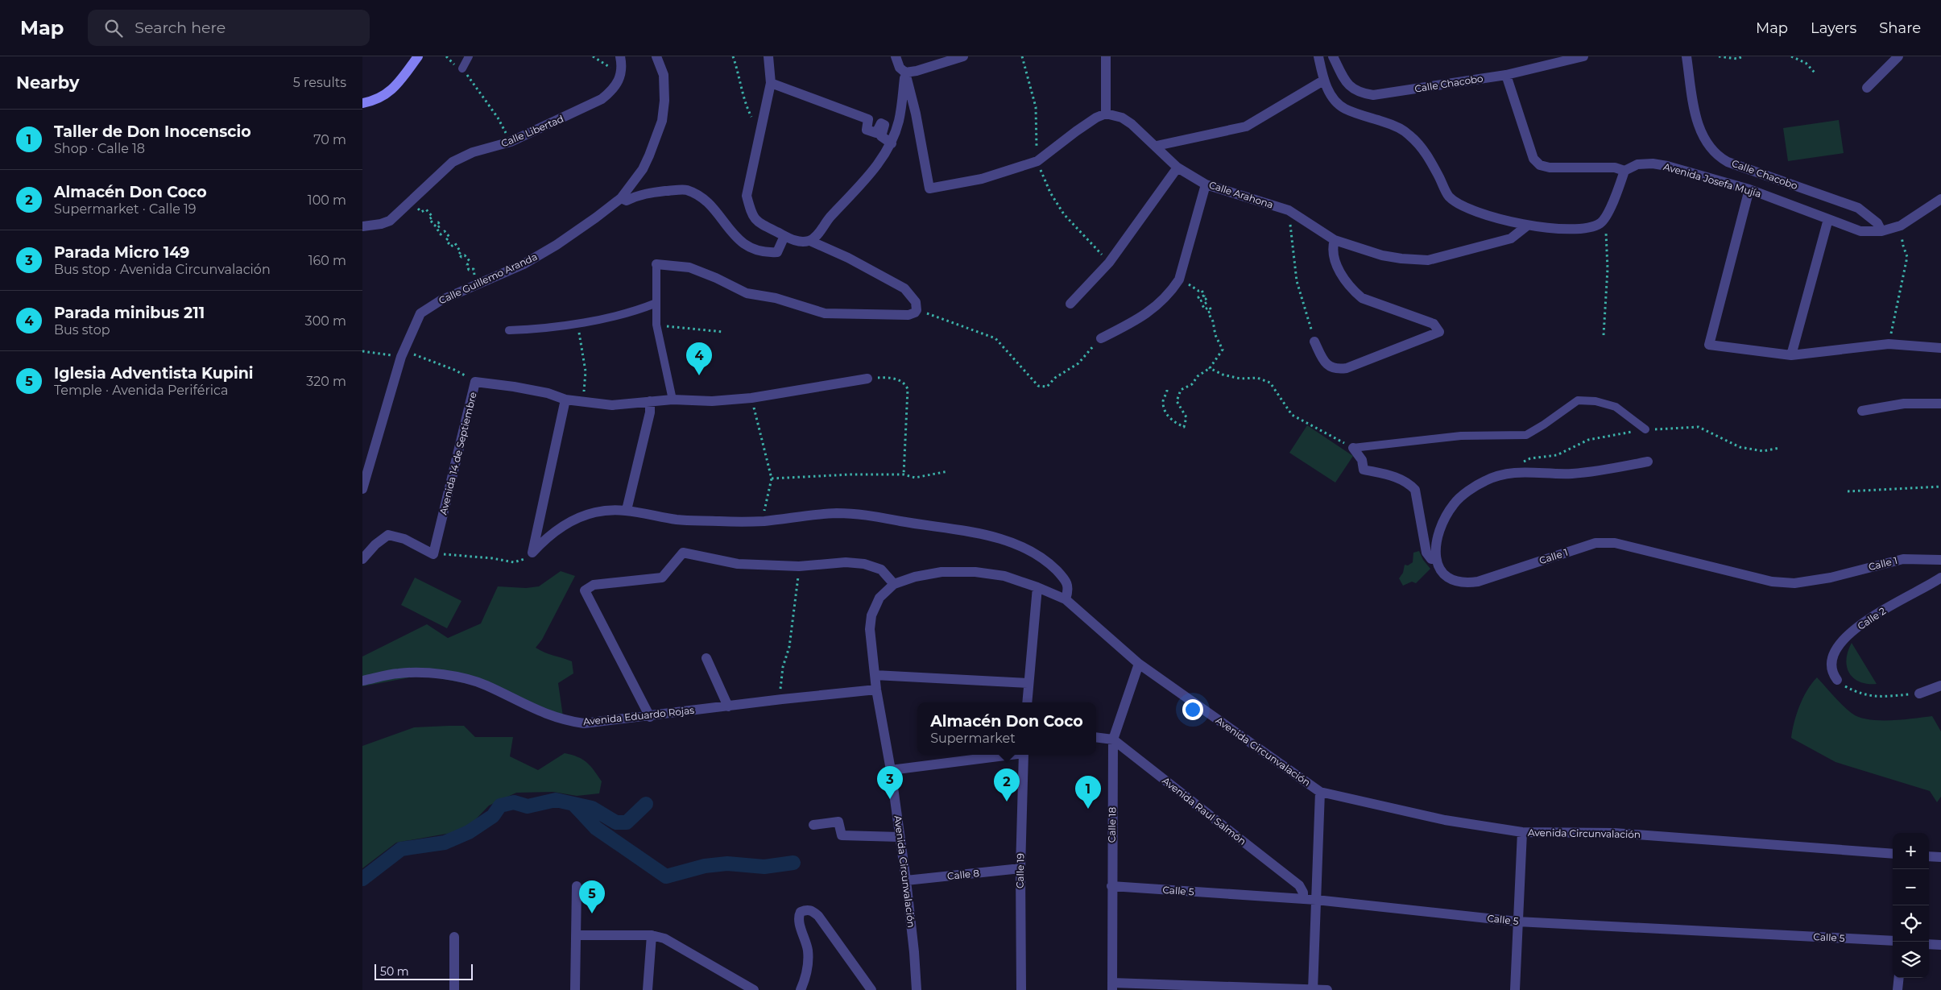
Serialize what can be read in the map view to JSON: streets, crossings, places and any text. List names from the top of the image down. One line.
{"streets":{"street":["Calle Chacobo","Calle Libertad","Avenida Josefa Mujía","Calle Arahona","Calle Guillemo Aranda","Avenida 14 de Septiembre","Calle 1","Calle 2","Avenida Eduardo Rojas","Avenida Circunvalación","Avenida Raul Salmón","Calle 18","Calle 19","Calle 8","Calle 5"]},"crossings":[["Calle Chacobo","Avenida Josefa Mujía"],["Calle Guillemo Aranda","Avenida 14 de Septiembre"],["Avenida Eduardo Rojas","Avenida Circunvalación"],["Avenida Circunvalación","Calle 18"],["Avenida Circunvalación","Calle 8"],["Avenida Raul Salmón","Calle 18"],["Avenida Raul Salmón","Calle 5"],["Calle 18","Calle 5"],["Calle 19","Calle 8"]],"scale_bar":"50 m","page":{"header":"Map","search":"Search here","nav":["Map","Layers","Share"],"heading":["Nearby","5 results"],"list":[{"mark":"1","name":"Taller de Don Inocenscio","note":"Shop · Calle 18","value":"70 m"},{"mark":"2","name":"Almacén Don Coco","note":"Supermarket · Calle 19","value":"100 m"},{"mark":"3","name":"Parada Micro 149","note":"Bus stop · Avenida Circunvalación","value":"160 m"},{"mark":"4","name":"Parada minibus 211","note":"Bus stop","value":"300 m"},{"mark":"5","name":"Iglesia Adventista Kupini","note":"Temple · Avenida Periférica","value":"320 m"}],"pins":["4","3","2","1","5"],"popup":["Almacén Don Coco","Supermarket"],"map_buttons":["+","−"],"scale":"50 m"}}
